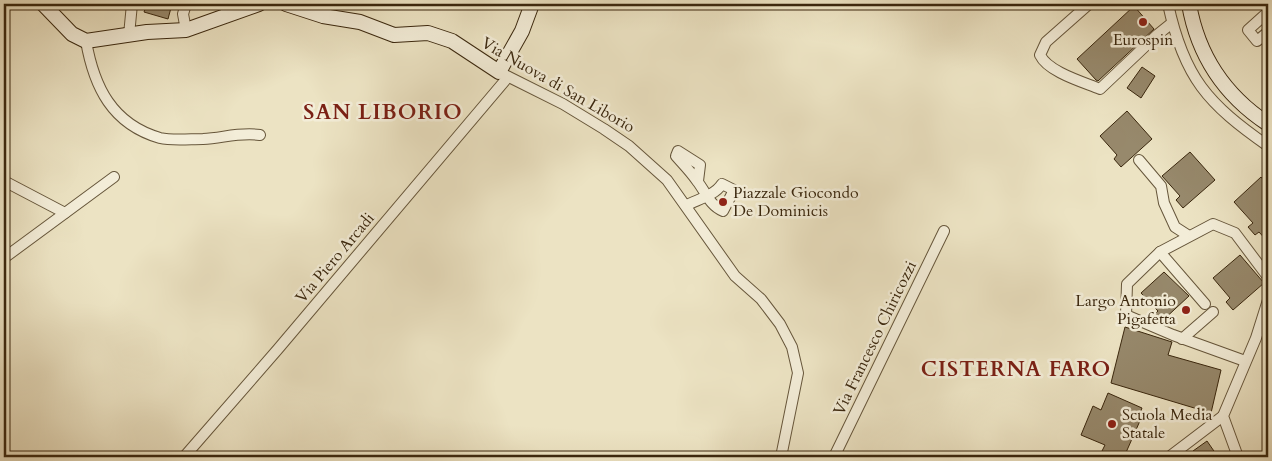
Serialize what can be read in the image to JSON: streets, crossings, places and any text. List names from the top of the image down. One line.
{"streets":{"street":["Via Nuova di San Liborio","Via Piero Arcadi","Via Francesco Chiricozzi"]},"crossings":[["Via Nuova di San Liborio","Via Piero Arcadi"]],"districts":["SAN LIBORIO","CISTERNA FARO"],"places":["Eurospin","Piazzale Giocondo De Dominicis","Largo Antonio Pigafetta","Scuola Media Statale"]}
